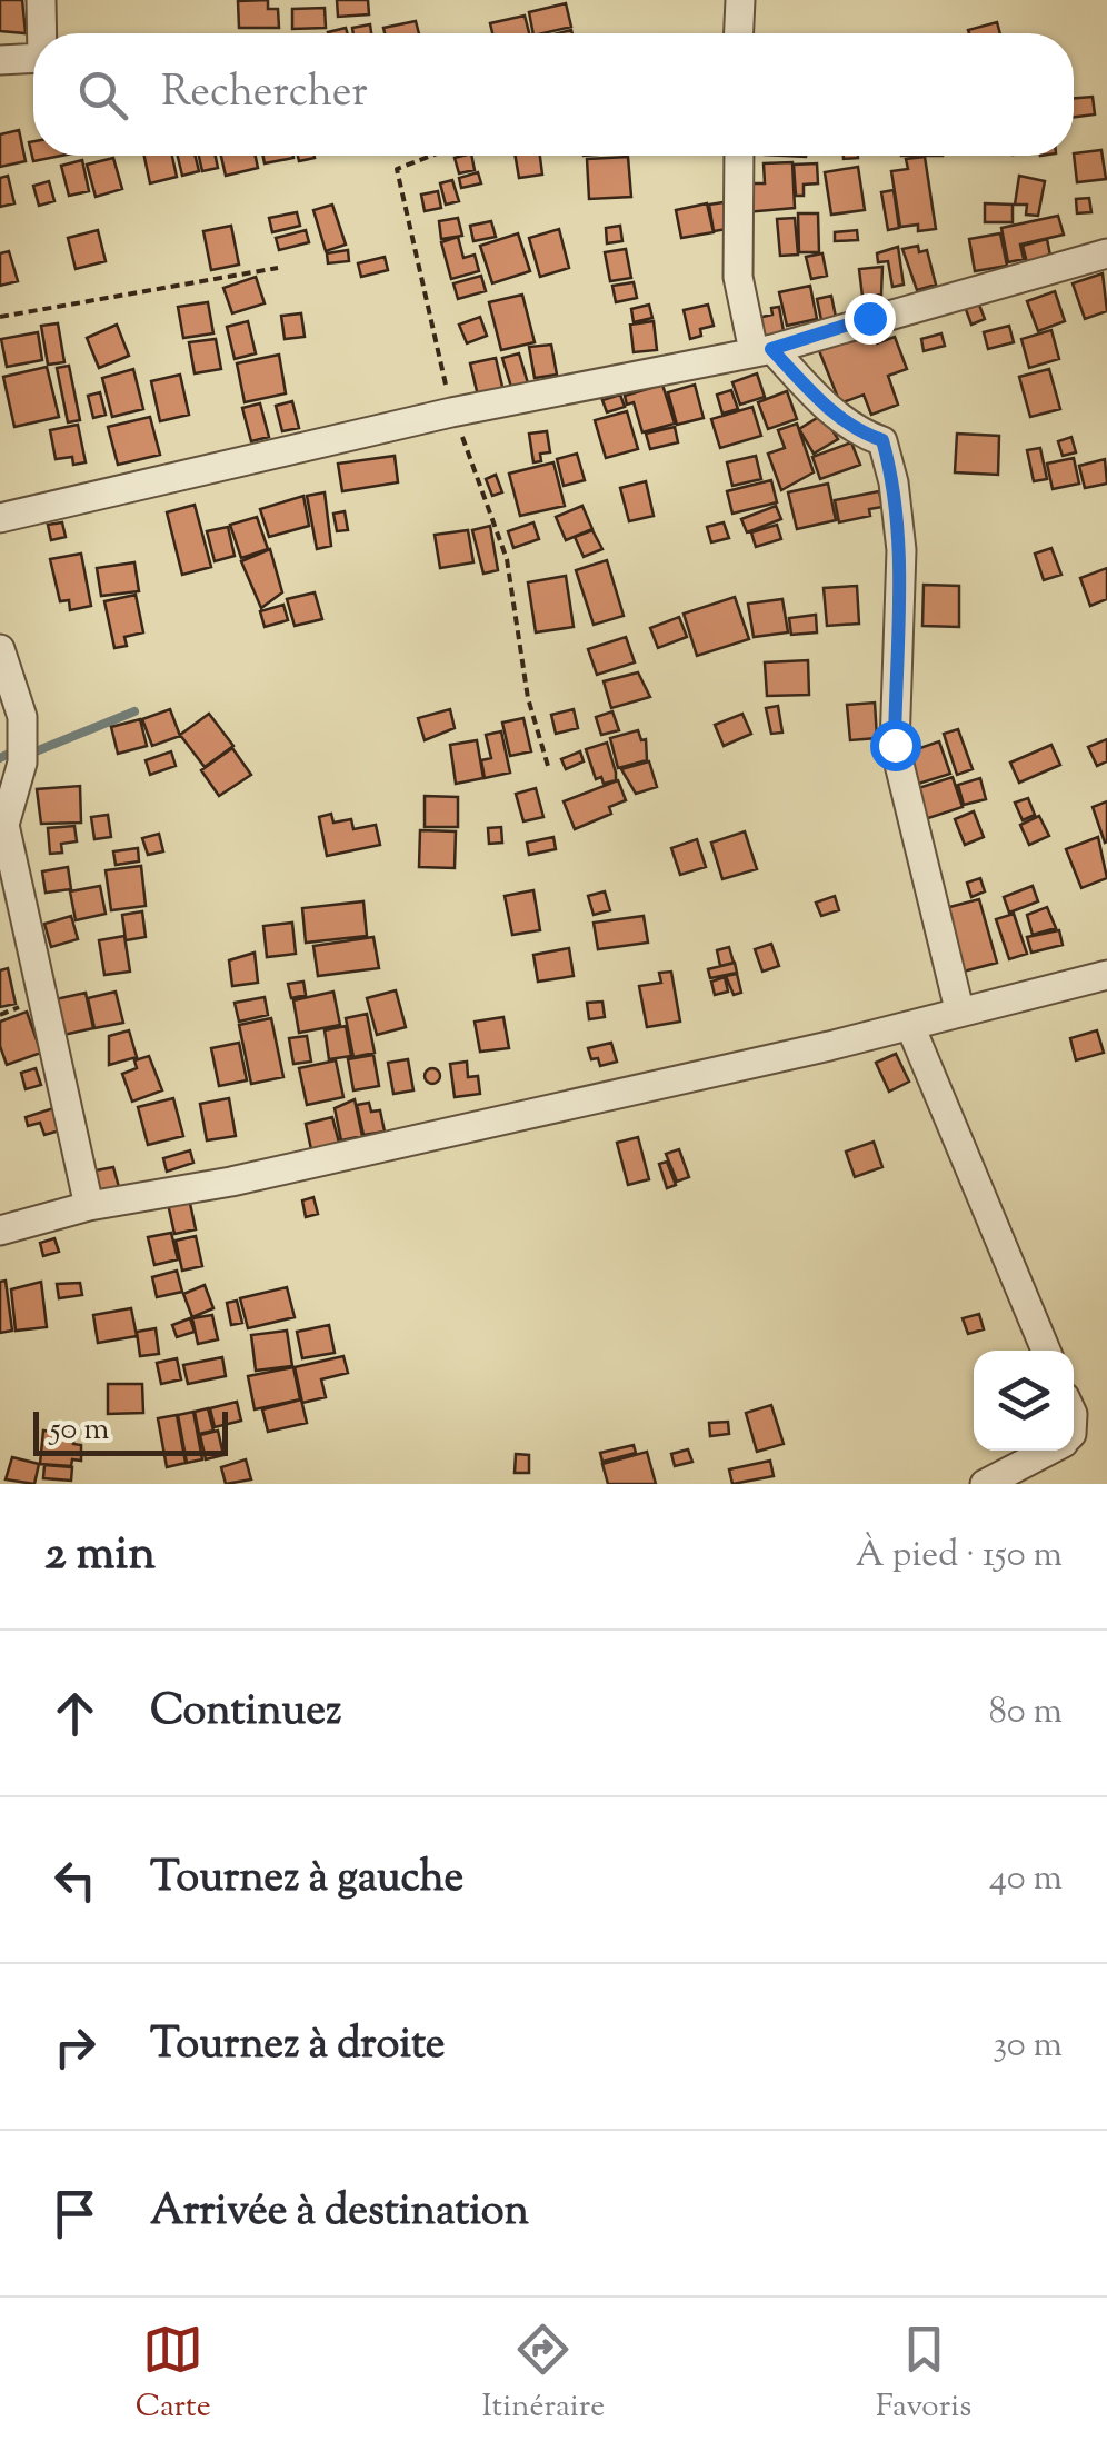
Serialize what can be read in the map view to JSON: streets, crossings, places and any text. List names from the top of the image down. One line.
{"scale_bar":"50 m","page":{"search":"Rechercher","scale":"50 m","heading":["2 min","À pied · 150 m"],"list":[["Continuez","80 m"],["Tournez à gauche","40 m"],["Tournez à droite","30 m"],"Arrivée à destination"],"nav":["Carte","Itinéraire","Favoris"]}}
